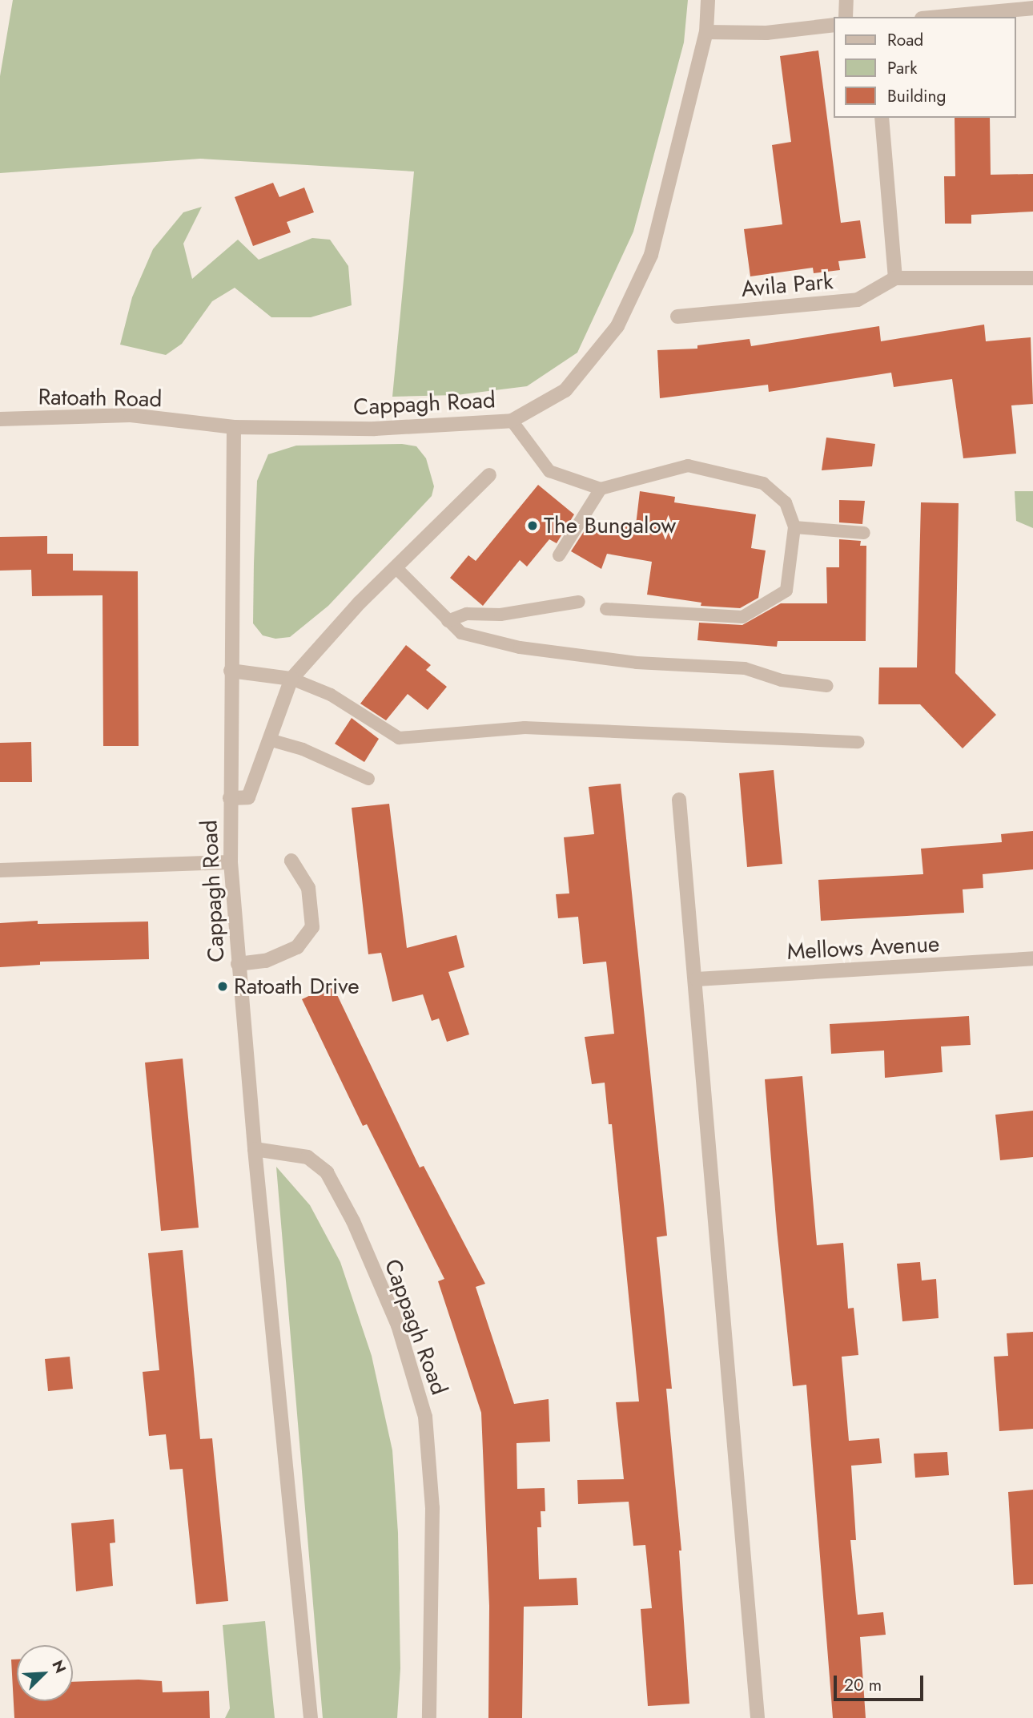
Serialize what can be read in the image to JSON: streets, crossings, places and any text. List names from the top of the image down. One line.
{"streets":{"street":["Avila Park","Ratoath Road","Cappagh Road","Mellows Avenue"]},"crossings":[["Ratoath Road","Cappagh Road"]],"places":["The Bungalow","Ratoath Drive"],"legend":["Road","Park","Building"],"scale_bar":"20 m","north":"top right"}
